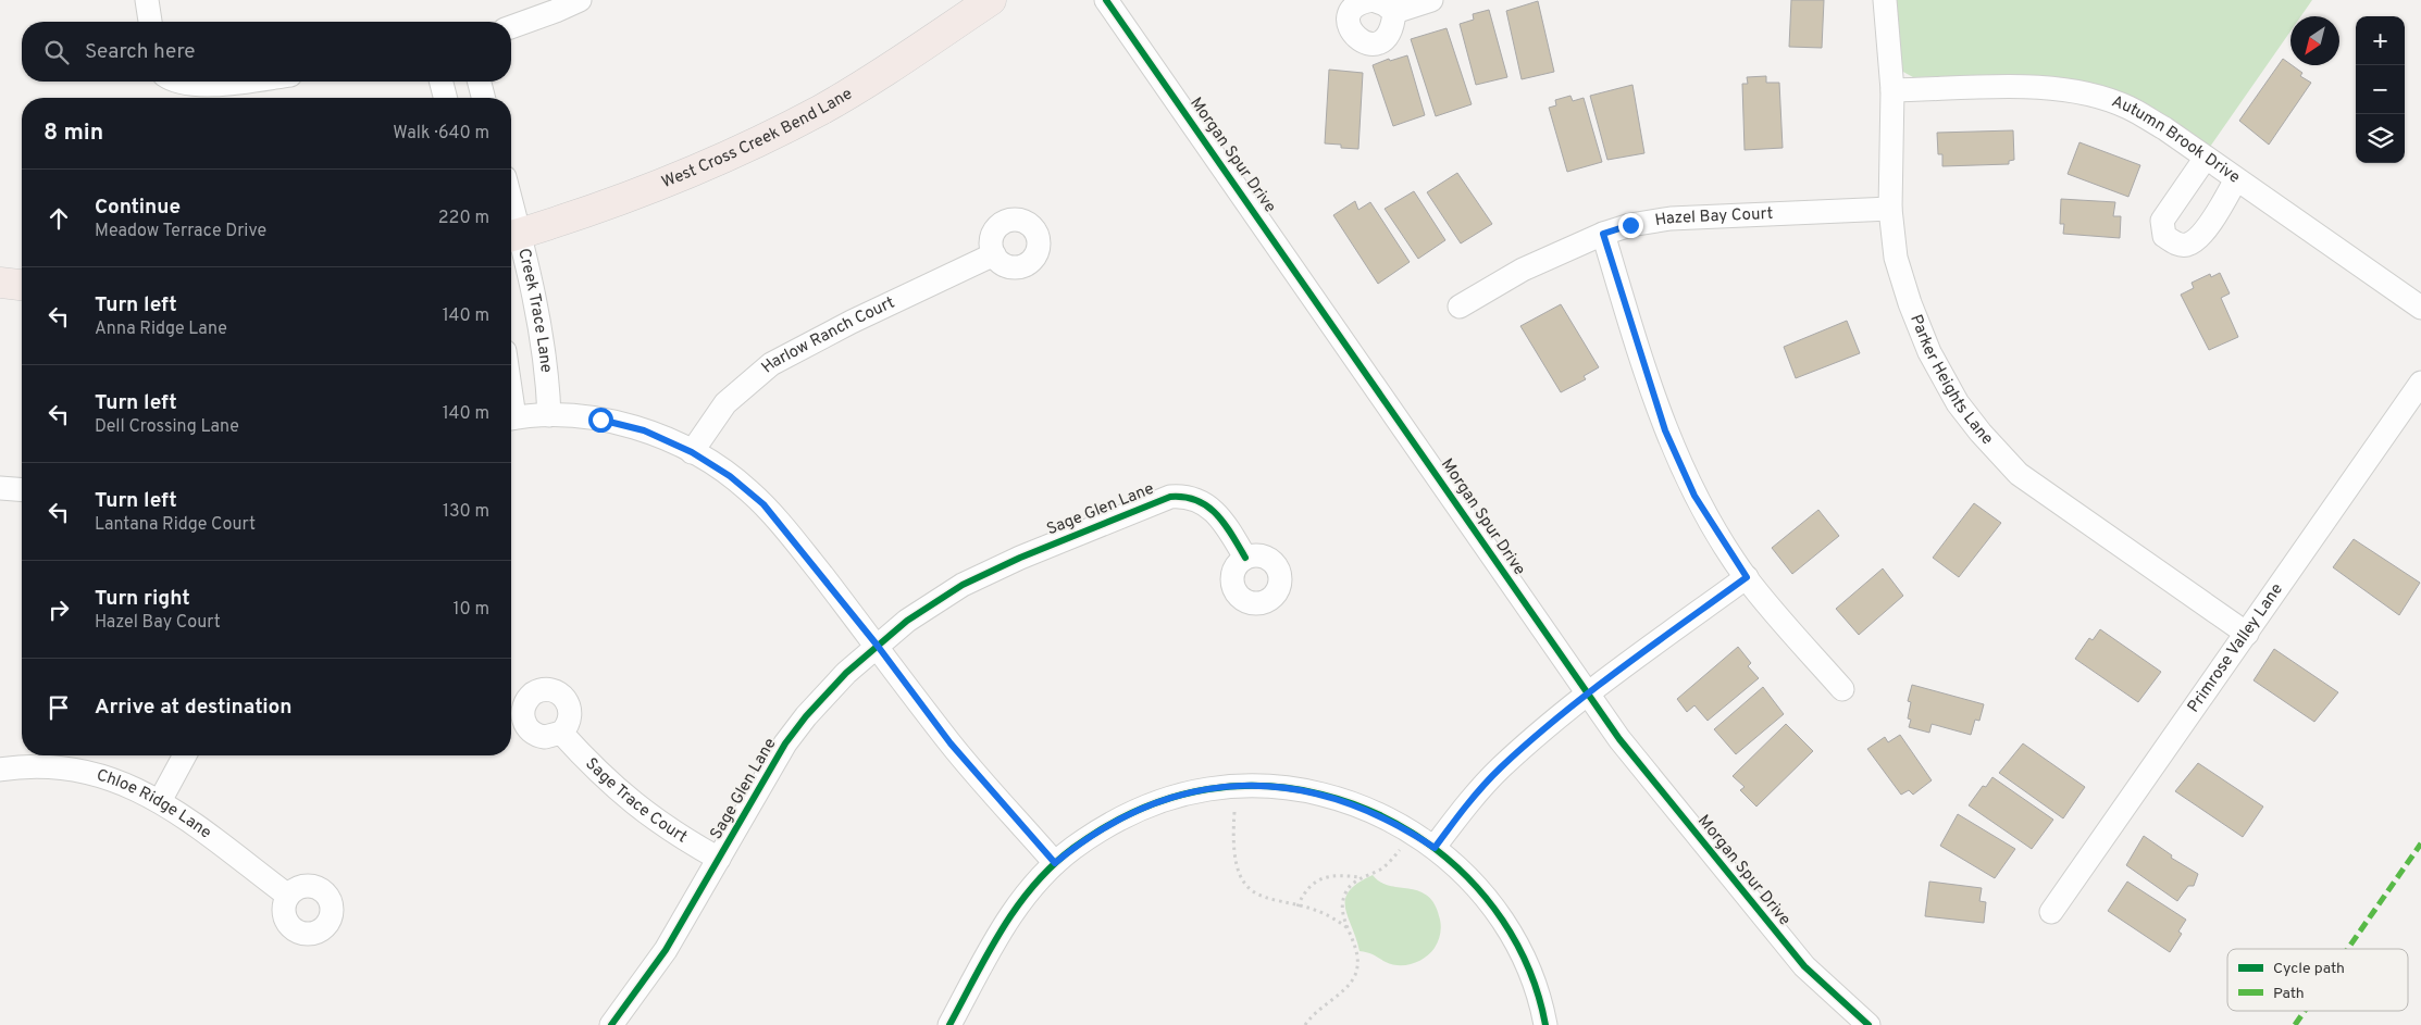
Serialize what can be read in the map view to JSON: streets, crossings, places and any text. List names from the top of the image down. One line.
{"streets":{"main road":["West Cross Creek Bend Lane"],"street":["Autumn Brook Drive","Morgan Spur Drive","Hazel Bay Court","Creek Trace Lane","Harlow Ranch Court","Parker Heights Lane","Sage Glen Lane","Primrose Valley Lane","Sage Trace Court","Chloe Ridge Lane"]},"crossings":[["West Cross Creek Bend Lane","Creek Trace Lane"],["Autumn Brook Drive","Parker Heights Lane"],["Hazel Bay Court","Parker Heights Lane"],["Parker Heights Lane","Primrose Valley Lane"],["Sage Glen Lane","Sage Trace Court"]],"legend":["Cycle path","Path"],"north":"bottom left","page":{"map_buttons":["+","−"],"search":"Search here","heading":["8 min","Walk · 640 m"],"list":[["Continue","Meadow Terrace Drive","220 m"],["Turn left","Anna Ridge Lane","140 m"],["Turn left","Dell Crossing Lane","140 m"],["Turn left","Lantana Ridge Court","130 m"],["Turn right","Hazel Bay Court","10 m"],"Arrive at destination"]}}
